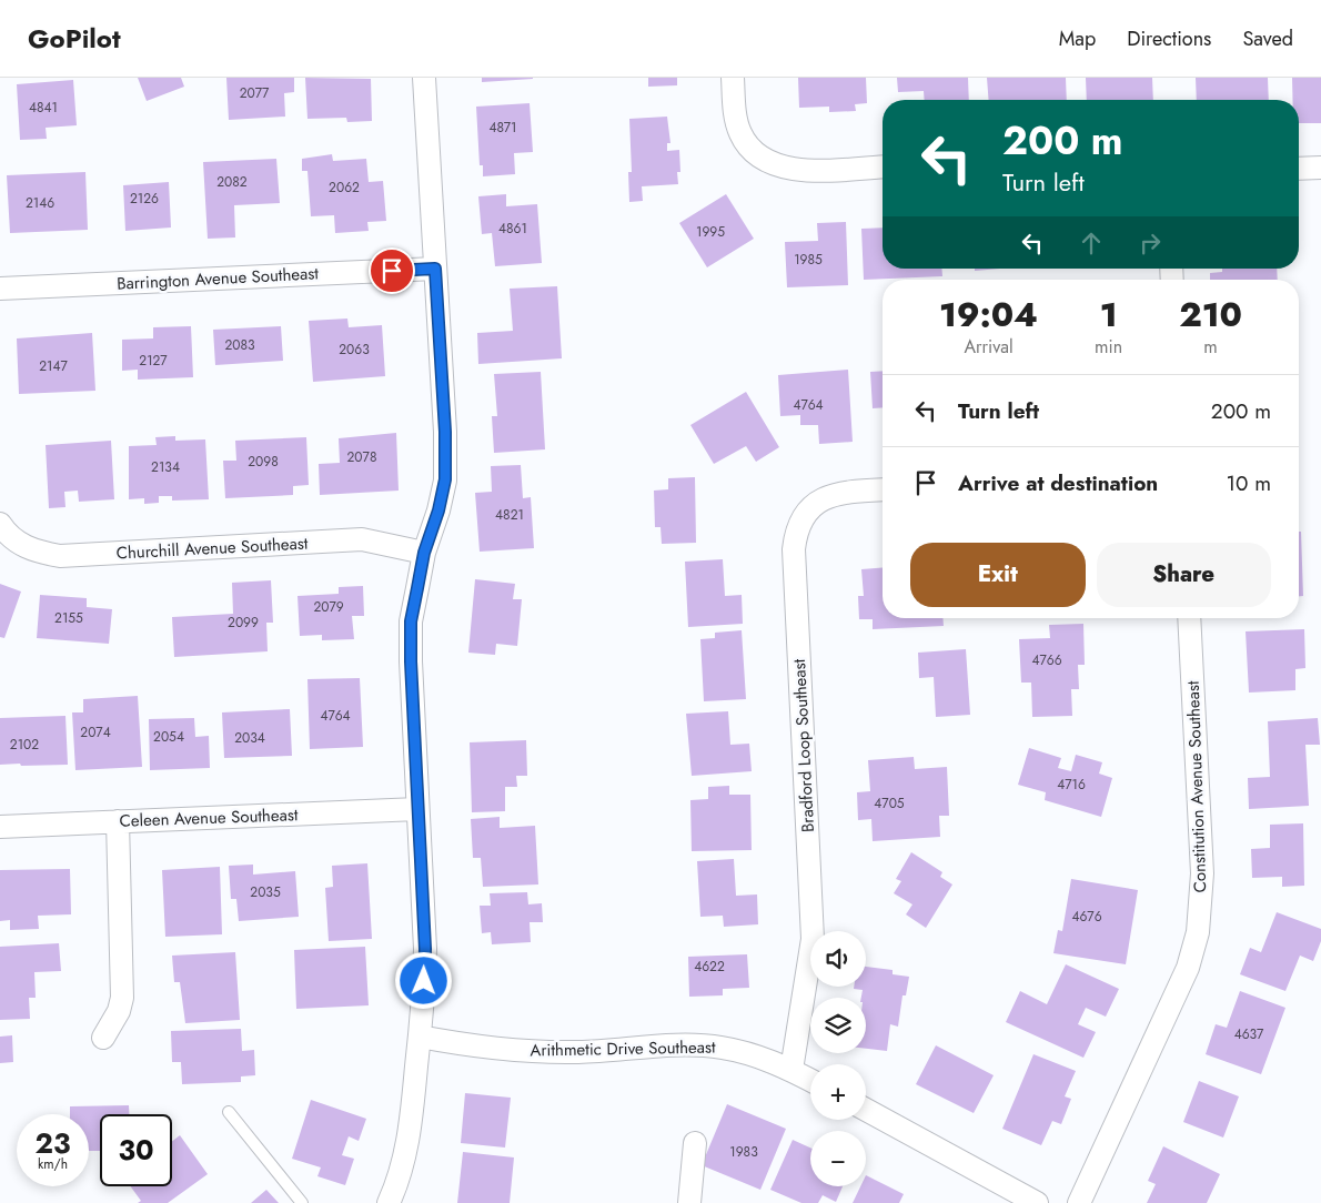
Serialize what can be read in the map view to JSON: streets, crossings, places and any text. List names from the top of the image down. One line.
{"streets":{"street":["Barrington Avenue Southeast","Churchill Avenue Southeast","Bradford Loop Southeast","Constitution Avenue Southeast","Celeen Avenue Southeast","Arithmetic Drive Southeast"]},"crossings":[["Bradford Loop Southeast","Arithmetic Drive Southeast"]],"house_numbers":["2077","4841","4871","2082","2062","2126","2146","4861","1995","1985","2083","2063","2127","2147","4764","2078","2098","2134","4821","2079","2155","2099","4766","4764","2074","2054","2034","2102","4716","4705","2035","4676","4622","4637","1983"],"page":{"header":"GoPilot","nav":["Map","Directions","Saved"],"turn":["200 m","Turn left"],"eta":["19:04","Arrival","1","min","210","m"],"list":[{"name":"Turn left","value":"200 m"},{"name":"Arrive at destination","value":"10 m"}],"buttons":["Exit","Share"],"map_buttons":["+","−"],"speed":"23 km/h","limit":"30"}}
